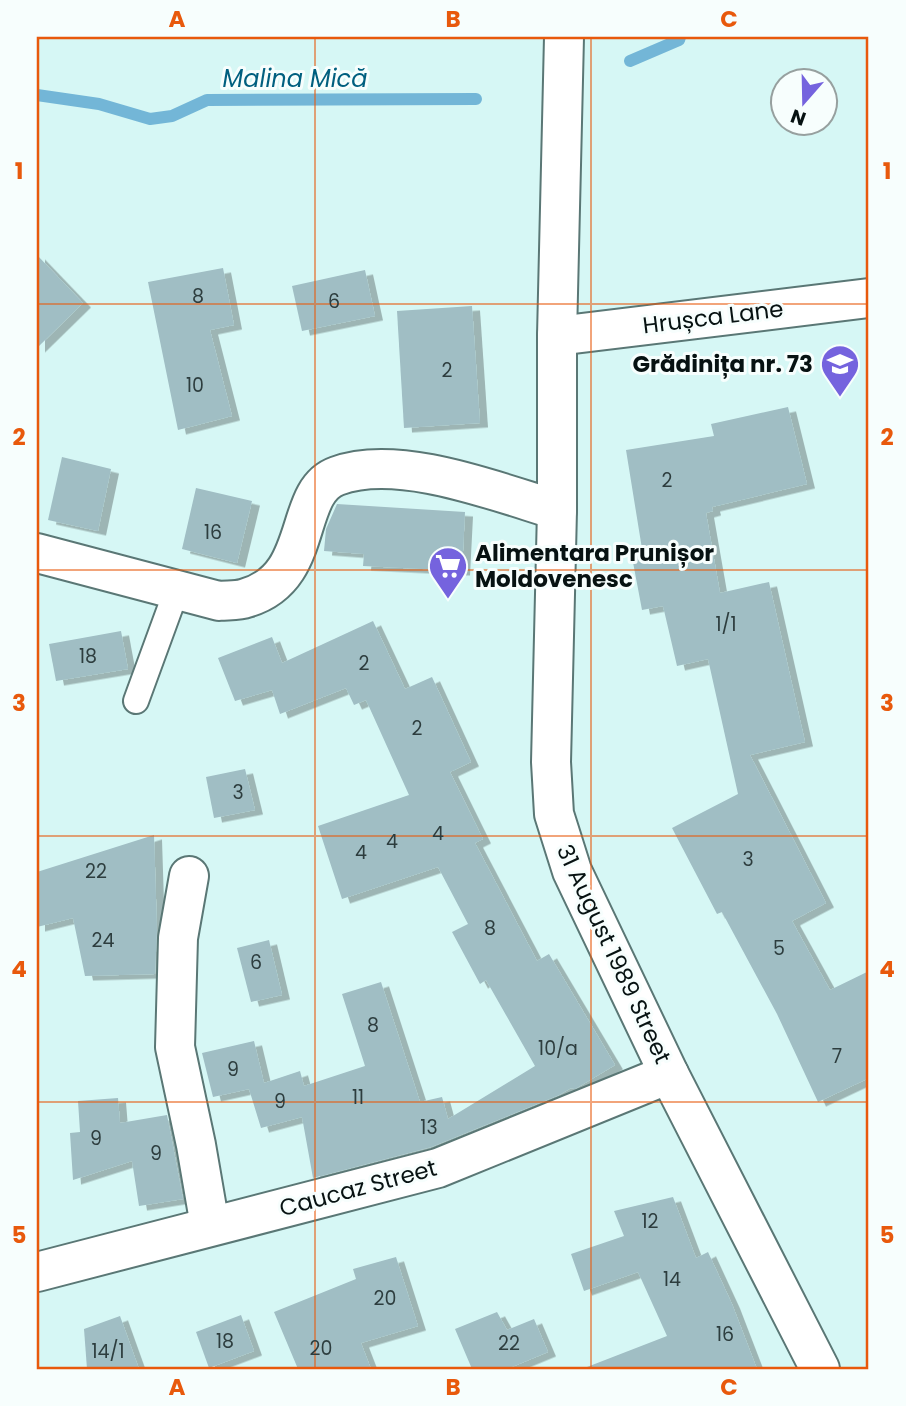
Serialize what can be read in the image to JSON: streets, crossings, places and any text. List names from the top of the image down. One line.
{"streets":{"street":["Hrușca Lane","31 August 1989 Street","Caucaz Street"]},"crossings":[["Hrușca Lane","31 August 1989 Street"],["31 August 1989 Street","Caucaz Street"]],"water":["Malina Mică"],"places":{"school or university":["Grădinița nr. 73"],"supermarket":["Alimentara Prunișor Moldovenesc"]},"house_numbers":["8","6","2","10","2","16","1/1","18","2","2","3","4","4","4","3","22","8","24","5","6","8","10/a","7","9","11","9","13","9","9","12","14","20","16","18","22","20","14/1"],"north":"bottom","grid":{"columns":["A","B","C"],"rows":["1","2","3","4","5"]}}
